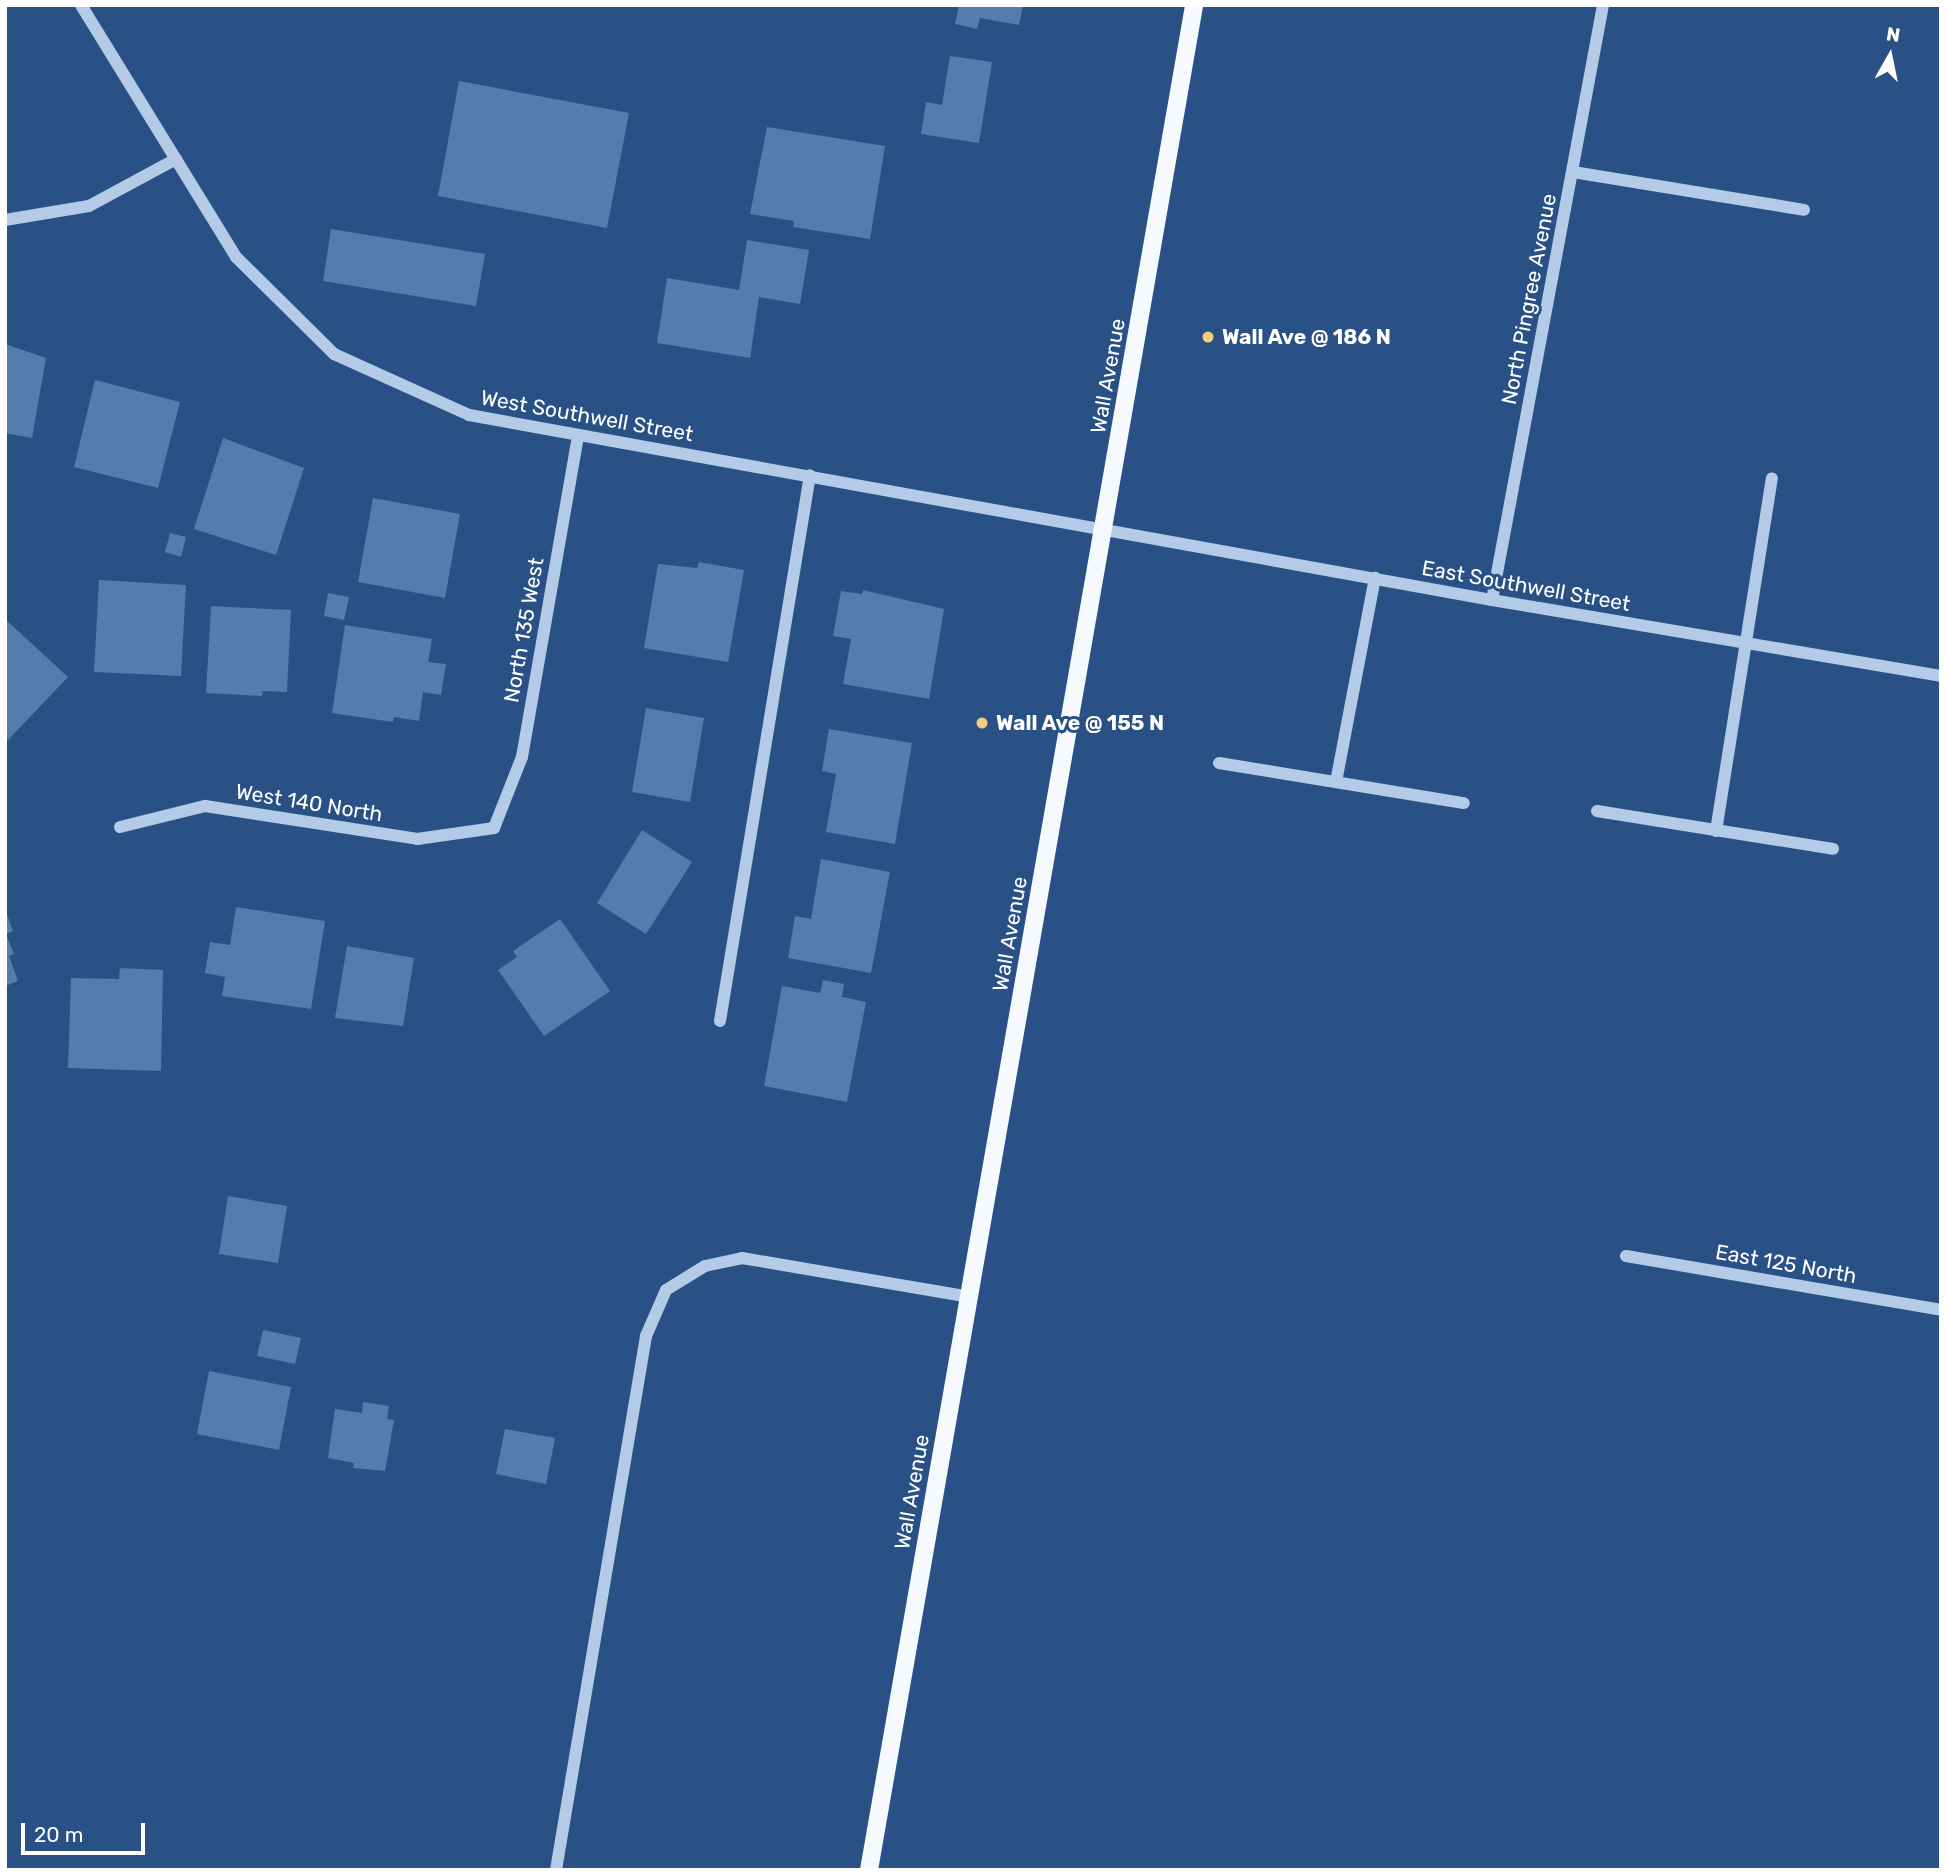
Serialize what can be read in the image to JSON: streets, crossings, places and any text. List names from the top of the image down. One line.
{"streets":{"main road":["Wall Avenue"],"street":["North Pingree Avenue","West Southwell Street","East Southwell Street","North 135 West","West 140 North","East 125 North"]},"crossings":[["North Pingree Avenue","East Southwell Street"],["Wall Avenue","West Southwell Street"],["Wall Avenue","East Southwell Street"],["West Southwell Street","East Southwell Street"],["West Southwell Street","North 135 West"],["North 135 West","West 140 North"]],"places":["Wall Ave @ 186 N","Wall Ave @ 155 N"],"scale_bar":"20 m","north":"top"}
